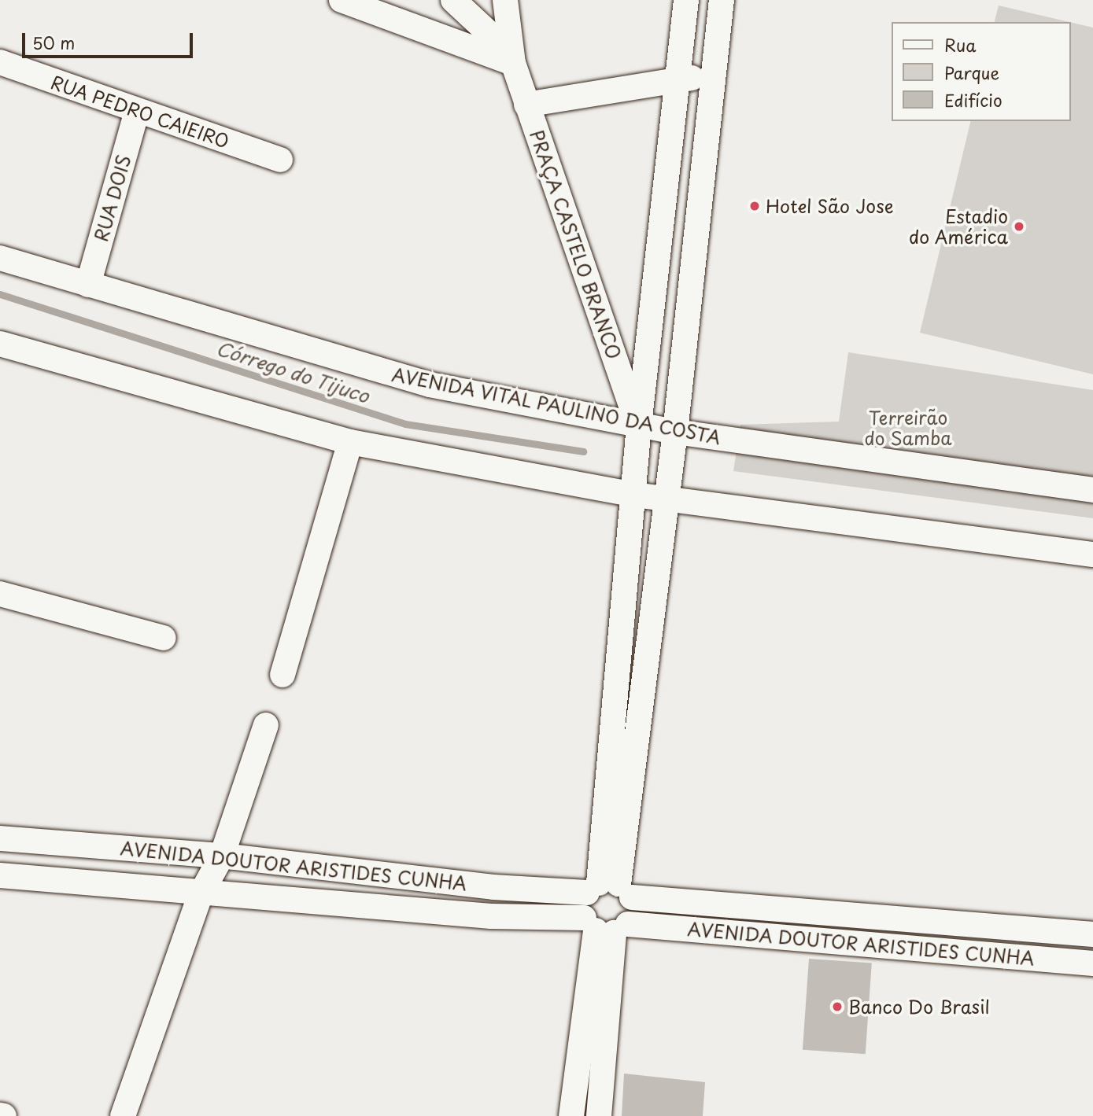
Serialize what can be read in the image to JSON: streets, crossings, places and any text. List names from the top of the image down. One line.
{"streets":{"street":["RUA PEDRO CAIEIRO","RUA DOIS","PRAÇA CASTELO BRANCO","AVENIDA VITAL PAULINO DA COSTA","AVENIDA DOUTOR ARISTIDES CUNHA"]},"crossings":[["RUA PEDRO CAIEIRO","RUA DOIS"],["RUA DOIS","AVENIDA VITAL PAULINO DA COSTA"],["PRAÇA CASTELO BRANCO","AVENIDA VITAL PAULINO DA COSTA"]],"water":["Córrego do Tijuco"],"parks":["Terreirão do Samba"],"places":["Hotel São Jose","Estadio do América","Banco Do Brasil"],"legend":["Rua","Parque","Edifício"],"scale_bar":"50 m"}
